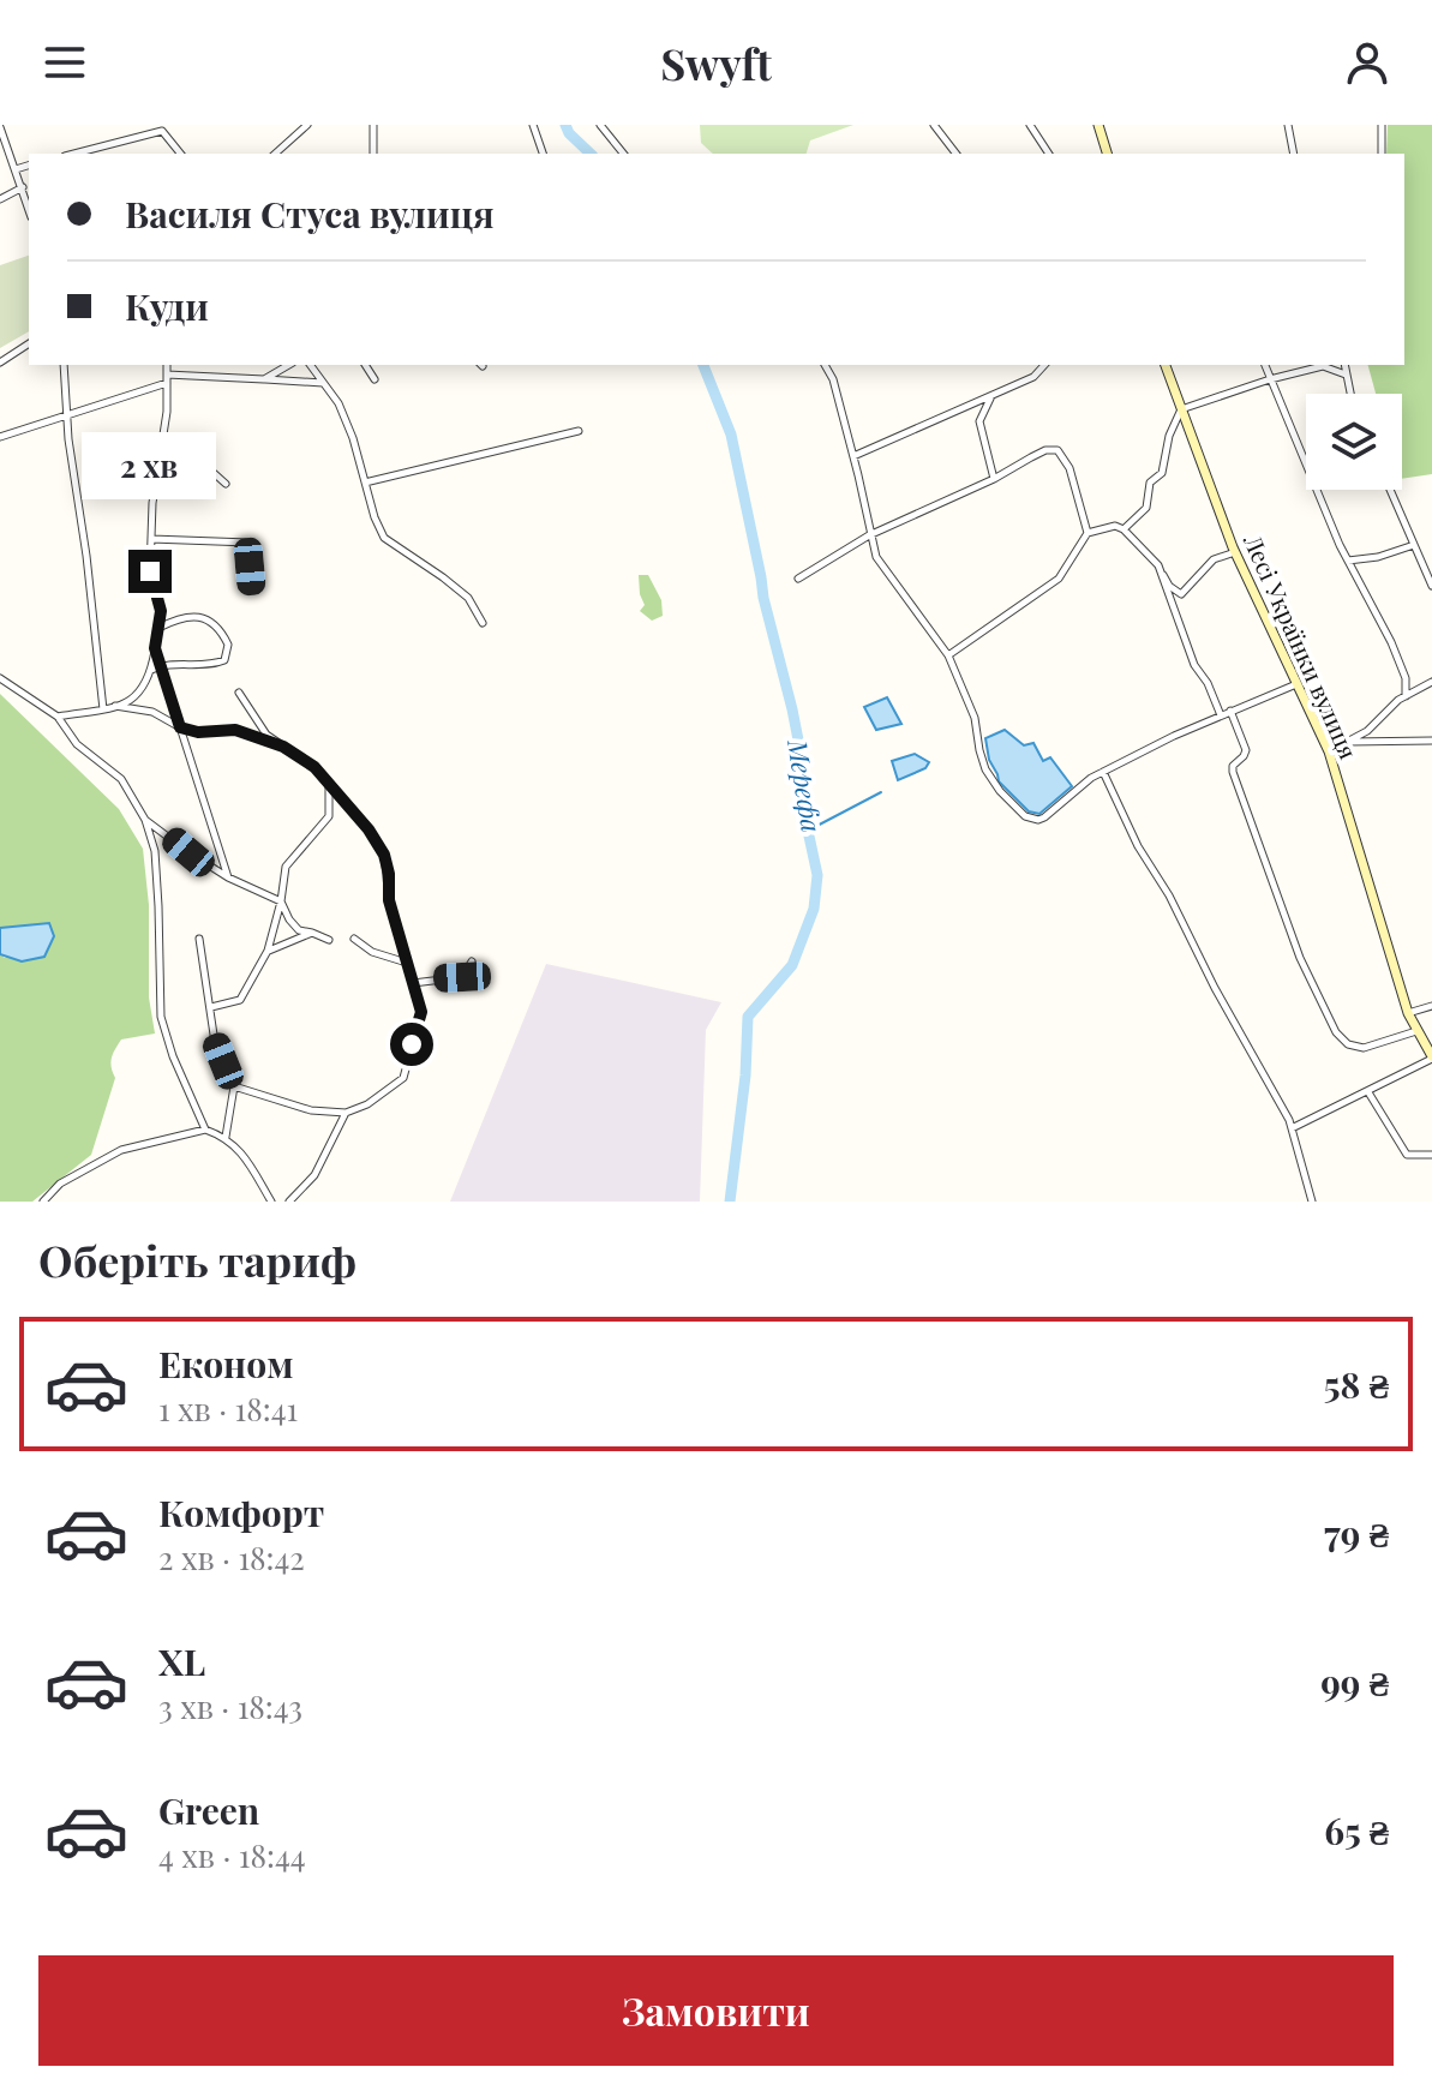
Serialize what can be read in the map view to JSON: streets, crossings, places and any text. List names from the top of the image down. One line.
{"streets":{"street":["Лесі Українки вулиця"]},"water":["Мерефа"],"page":{"header":"Swyft","banner":["Василя Стуса вулиця","Куди"],"bubble":"2 хв","heading":"Оберіть тариф","list":[{"name":"Економ","note":"1 хв · 18:41","value":"58 ₴"},{"name":"Комфорт","note":"2 хв · 18:42","value":"79 ₴"},{"name":"XL","note":"3 хв · 18:43","value":"99 ₴"},{"name":"Green","note":"4 хв · 18:44","value":"65 ₴"}],"buttons":"Замовити"}}
